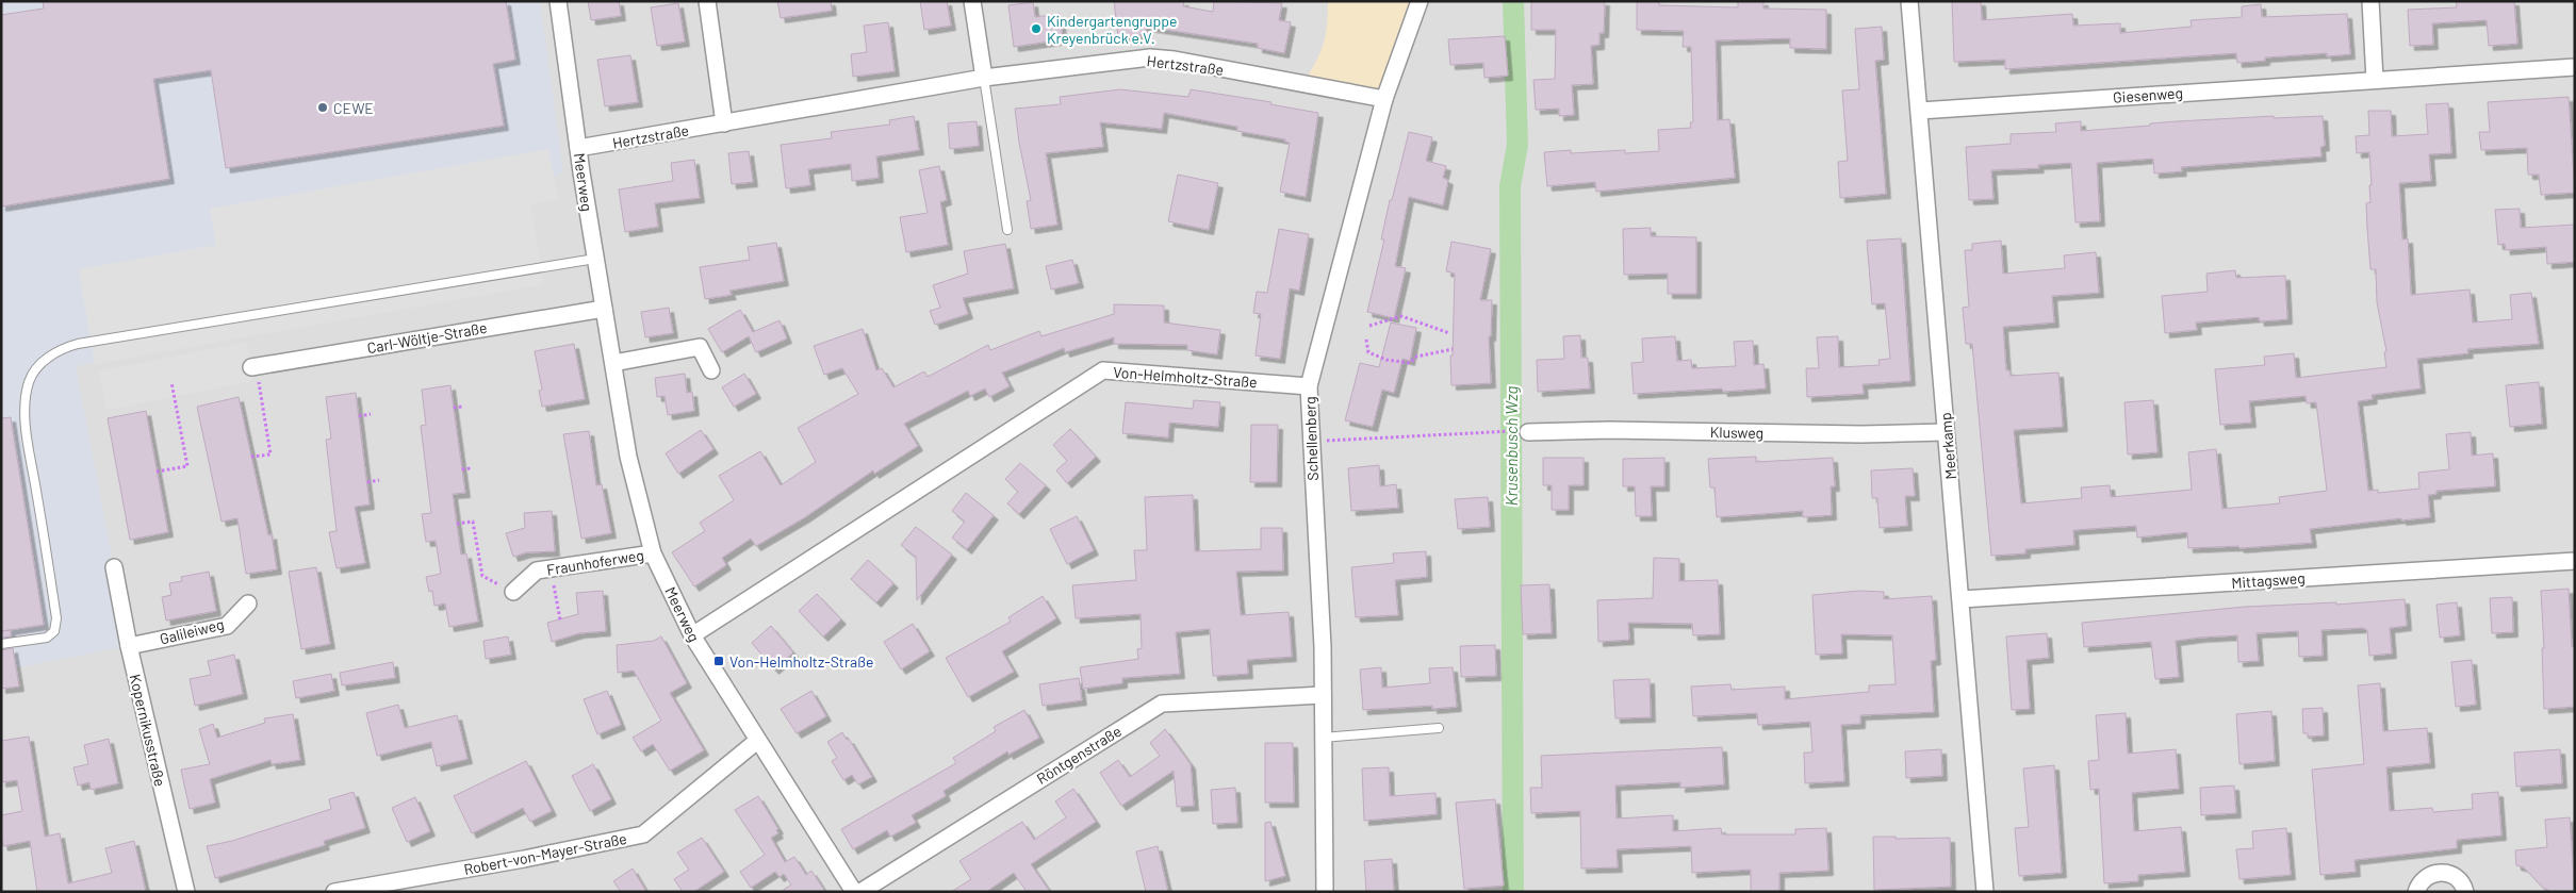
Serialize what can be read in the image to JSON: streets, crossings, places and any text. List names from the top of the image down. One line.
{"streets":{"street":["Hertzstraße","Giesenweg","Meerweg","Carl-Wöltje-Straße","Von-Helmholtz-Straße","Klusweg","Schellenberg","Meerkamp","Fraunhoferweg","Mittagsweg","Galileiweg","Kopernikusstraße","Röntgenstraße","Robert-von-Mayer-Straße"]},"crossings":[["Hertzstraße","Meerweg"],["Hertzstraße","Schellenberg"],["Giesenweg","Meerkamp"],["Meerweg","Carl-Wöltje-Straße"],["Meerweg","Von-Helmholtz-Straße"],["Meerweg","Fraunhoferweg"],["Meerweg","Robert-von-Mayer-Straße"],["Von-Helmholtz-Straße","Schellenberg"],["Klusweg","Meerkamp"],["Schellenberg","Röntgenstraße"],["Meerkamp","Mittagsweg"],["Galileiweg","Kopernikusstraße"]],"water":["Krusenbusch Wzg"],"places":{"other":["Kindergartengruppe Kreyenbrück e.V.","CEWE"],"transit":["Von-Helmholtz-Straße"]}}
